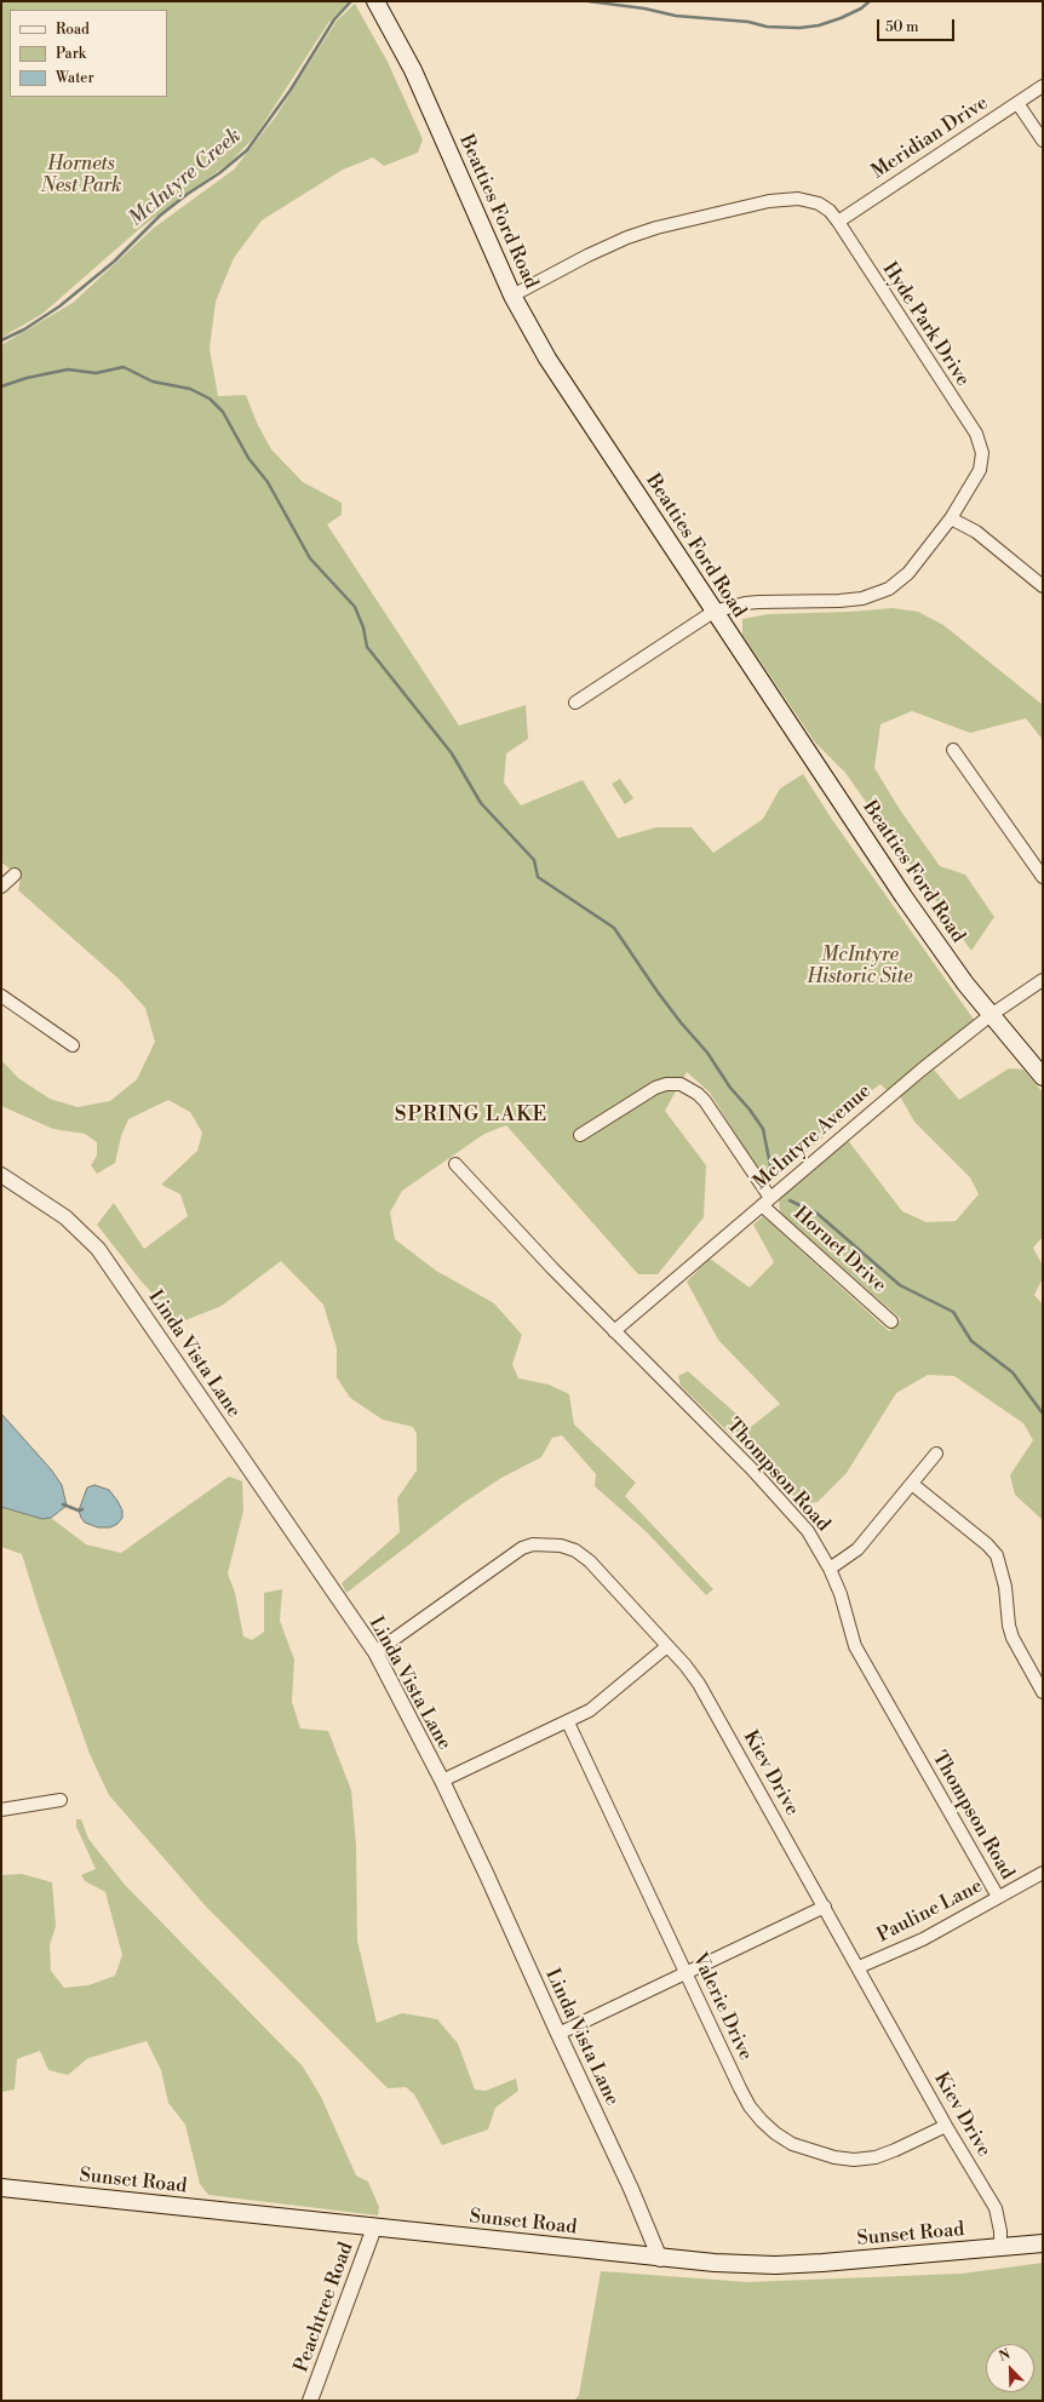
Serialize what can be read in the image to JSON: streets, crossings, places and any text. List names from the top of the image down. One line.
{"streets":{"main road":["Beatties Ford Road","Sunset Road"],"street":["Meridian Drive","Hyde Park Drive","McIntyre Avenue","Hornet Drive","Linda Vista Lane","Thompson Road","Kiev Drive","Pauline Lane","Valerie Drive","Peachtree Road"]},"crossings":[["Meridian Drive","Hyde Park Drive"],["Beatties Ford Road","Hyde Park Drive"],["Beatties Ford Road","McIntyre Avenue"],["McIntyre Avenue","Hornet Drive"],["McIntyre Avenue","Thompson Road"],["Linda Vista Lane","Kiev Drive"],["Linda Vista Lane","Sunset Road"],["Thompson Road","Pauline Lane"],["Kiev Drive","Pauline Lane"],["Kiev Drive","Valerie Drive"],["Kiev Drive","Sunset Road"],["Sunset Road","Peachtree Road"]],"districts":["SPRING LAKE"],"water":["McIntyre Creek"],"parks":["Hornets Nest Park","McIntyre Historic Site"],"legend":["Road","Park","Water"],"scale_bar":"50 m","north":"top left"}
